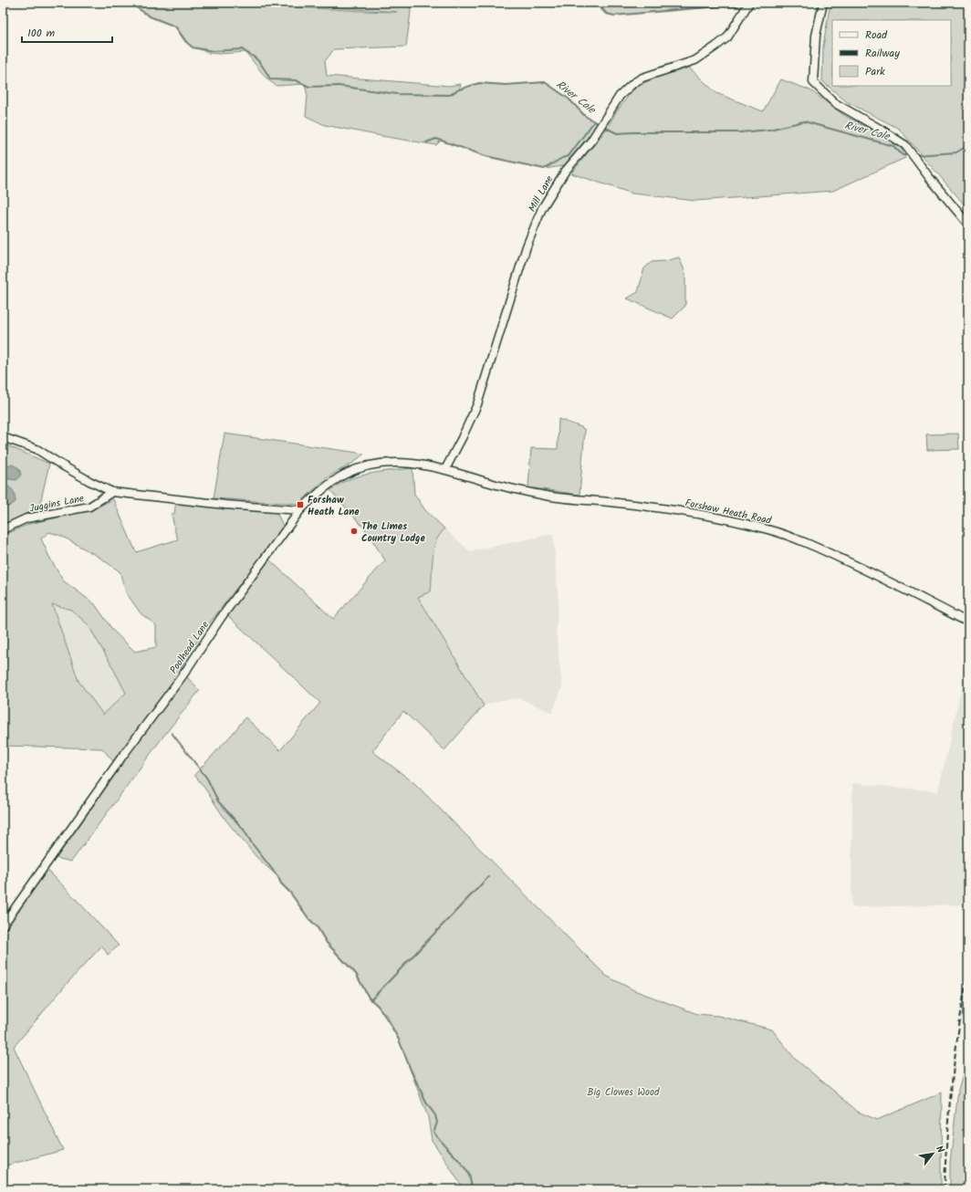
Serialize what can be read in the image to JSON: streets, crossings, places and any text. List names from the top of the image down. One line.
{"streets":{"street":["Mill Lane","Juggins Lane","Forshaw Heath Road","Poolhead Lane"]},"crossings":[["Mill Lane","Forshaw Heath Road"],["Mill Lane","Poolhead Lane"],["Forshaw Heath Road","Poolhead Lane"]],"water":["River Cole"],"parks":["Big Clowes Wood"],"places":{"transit":["Forshaw Heath Lane"],"other":["The Limes Country Lodge"]},"legend":["Road","Railway","Park"],"scale_bar":"100 m","north":"top right"}
